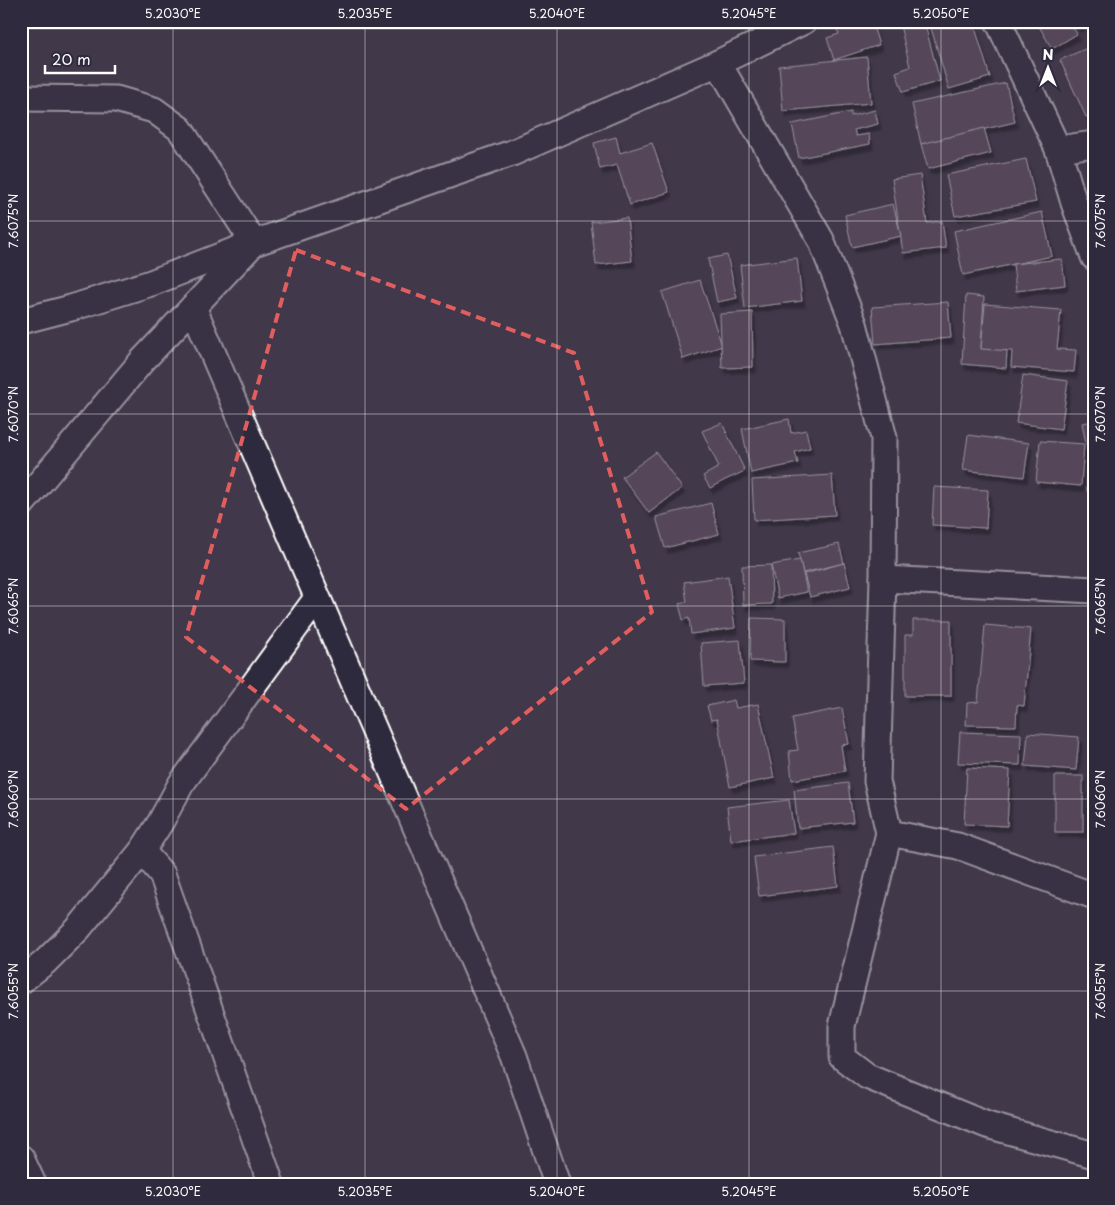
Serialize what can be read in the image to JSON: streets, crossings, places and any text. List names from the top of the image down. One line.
{"scale_bar":"20 m","north":"top","coordinates":["5.2030°E","5.2035°E","5.2040°E","5.2045°E","5.2050°E","7.6075°N","7.6070°N","7.6065°N","7.6060°N","7.6055°N"]}
